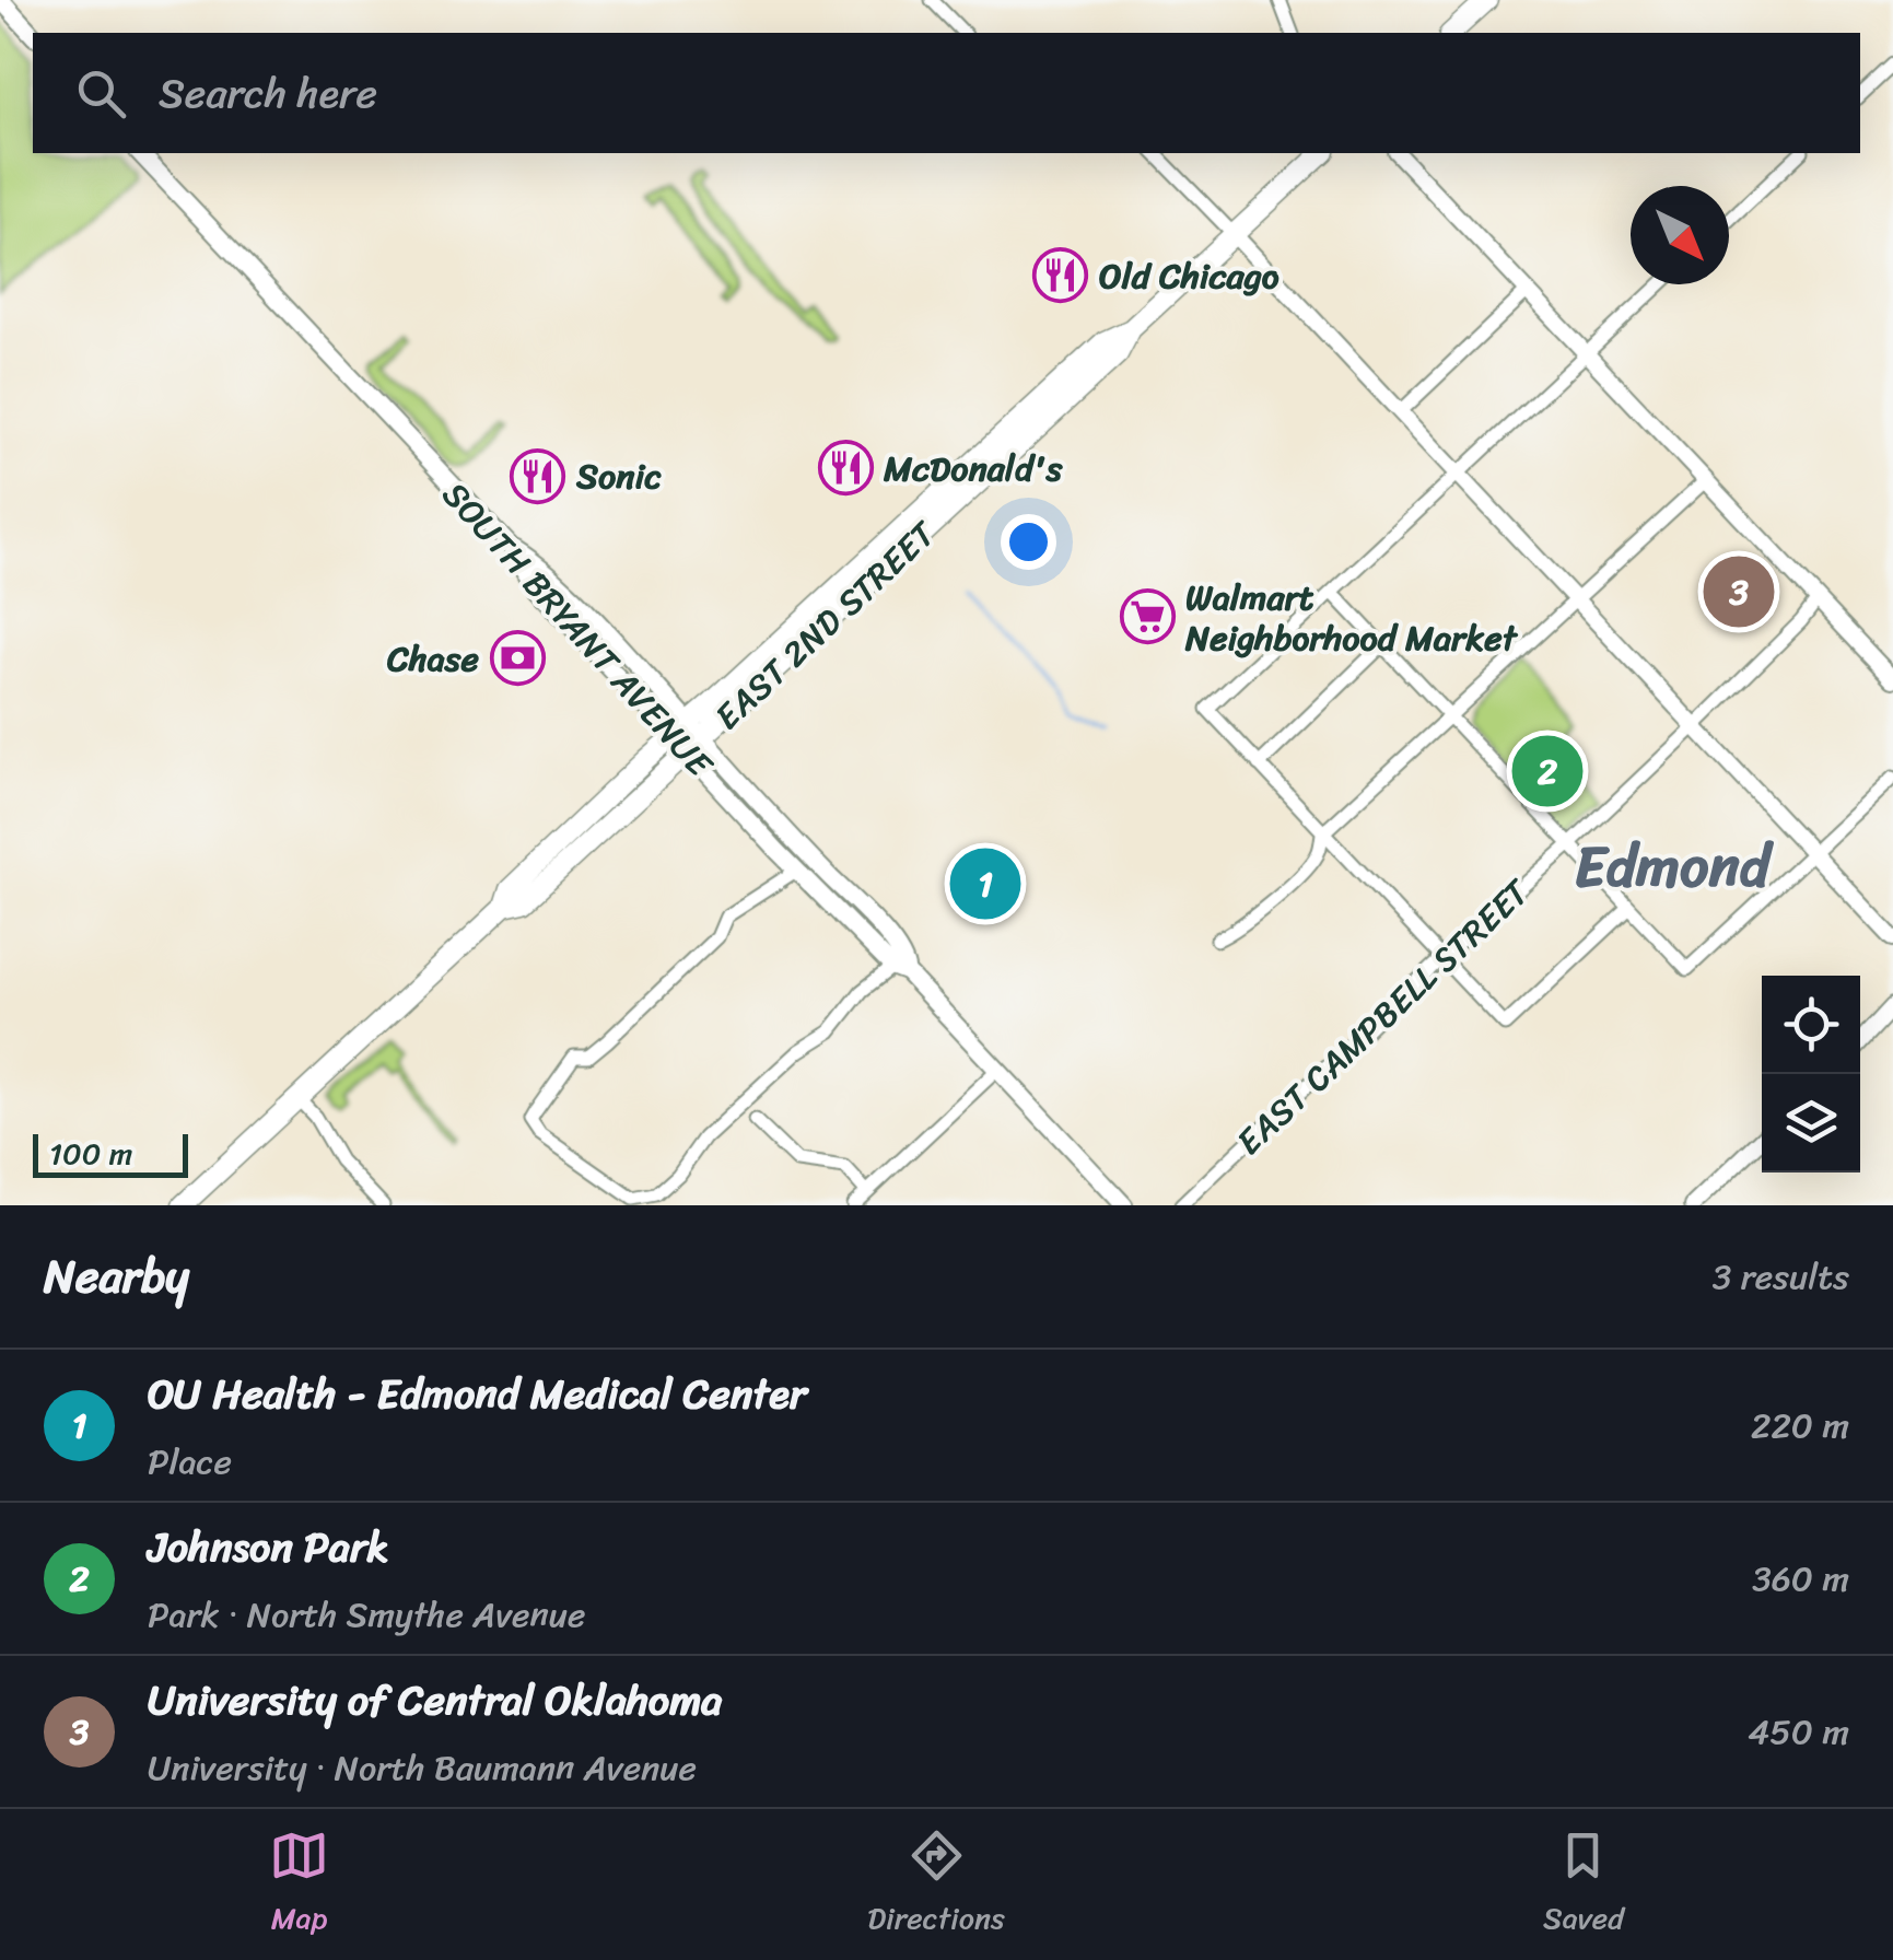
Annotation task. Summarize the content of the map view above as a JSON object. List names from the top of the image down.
{
  "streets": {
    "main road": ["EAST 2ND STREET", "SOUTH BRYANT AVENUE"],
    "street": ["EAST CAMPBELL STREET"]
  },
  "crossings": [
    ["EAST 2ND STREET", "SOUTH BRYANT AVENUE"]
  ],
  "districts": ["Edmond"],
  "places": {
    "restaurant": ["Old Chicago", "McDonald's", "Sonic"],
    "supermarket": ["Walmart Neighborhood Market"],
    "bank": ["Chase"]
  },
  "scale_bar": "100 m",
  "north": "bottom right",
  "page": {
    "search": "Search here",
    "pins": ["3", "2", "1"],
    "scale": "100 m",
    "heading": ["Nearby", "3 results"],
    "list": [
      {
        "mark": "1",
        "name": "OU Health - Edmond Medical Center",
        "note": "Place",
        "value": "220 m"
      },
      {
        "mark": "2",
        "name": "Johnson Park",
        "note": "Park · North Smythe Avenue",
        "value": "360 m"
      },
      {
        "mark": "3",
        "name": "University of Central Oklahoma",
        "note": "University · North Baumann Avenue",
        "value": "450 m"
      }
    ],
    "nav": ["Map", "Directions", "Saved"]
  }
}
